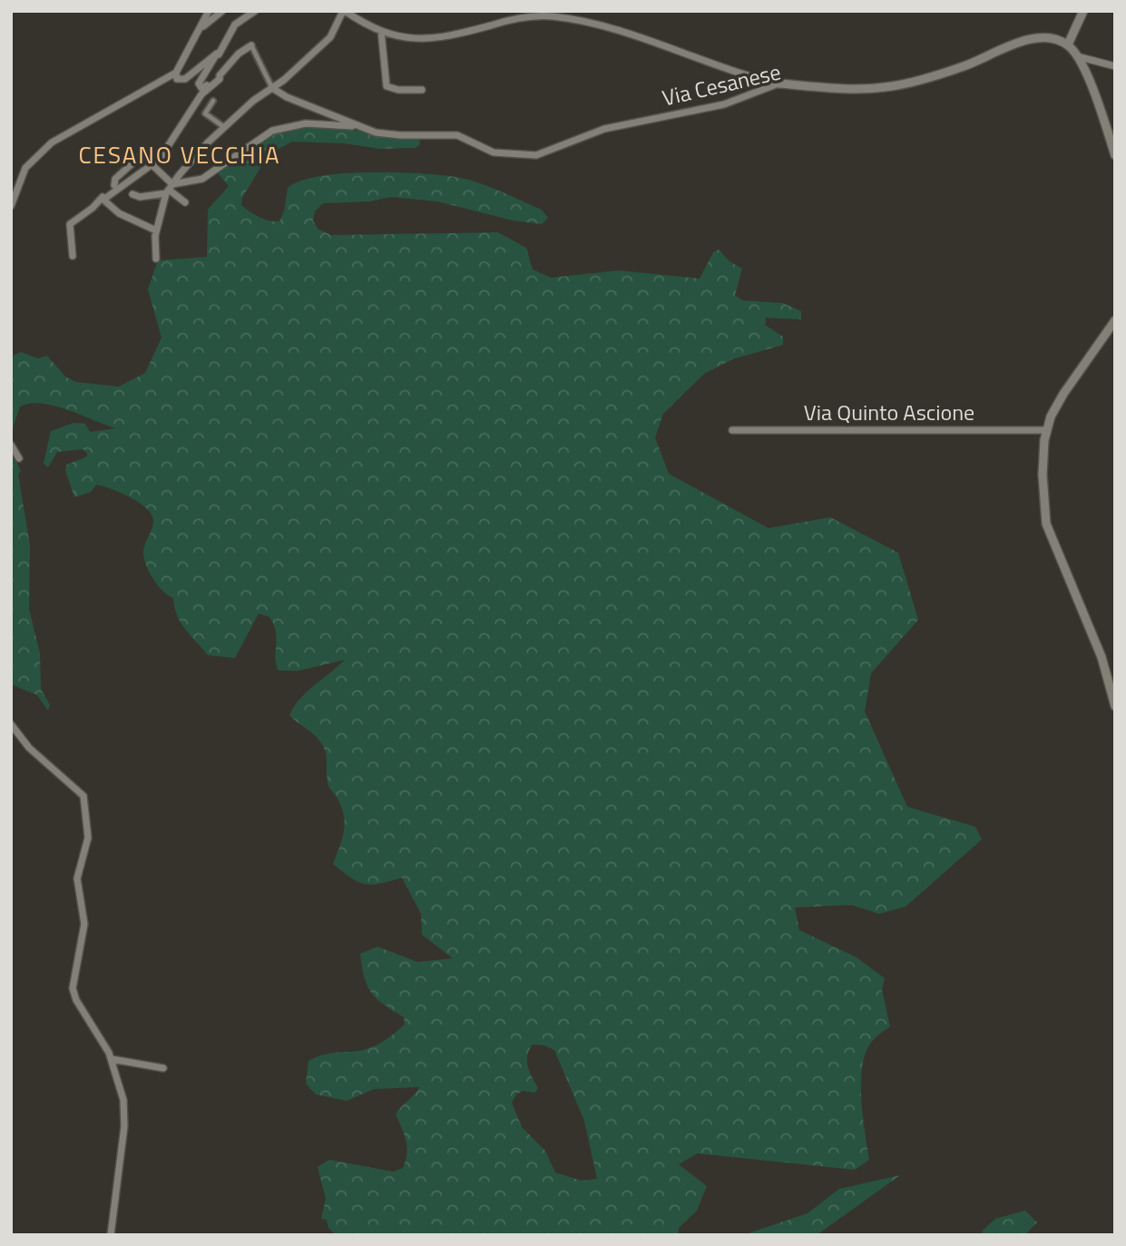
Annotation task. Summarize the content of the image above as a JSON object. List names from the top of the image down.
{
  "streets": {
    "street": ["Via Cesanese", "Via Quinto Ascione"]
  },
  "districts": ["CESANO VECCHIA"]
}
